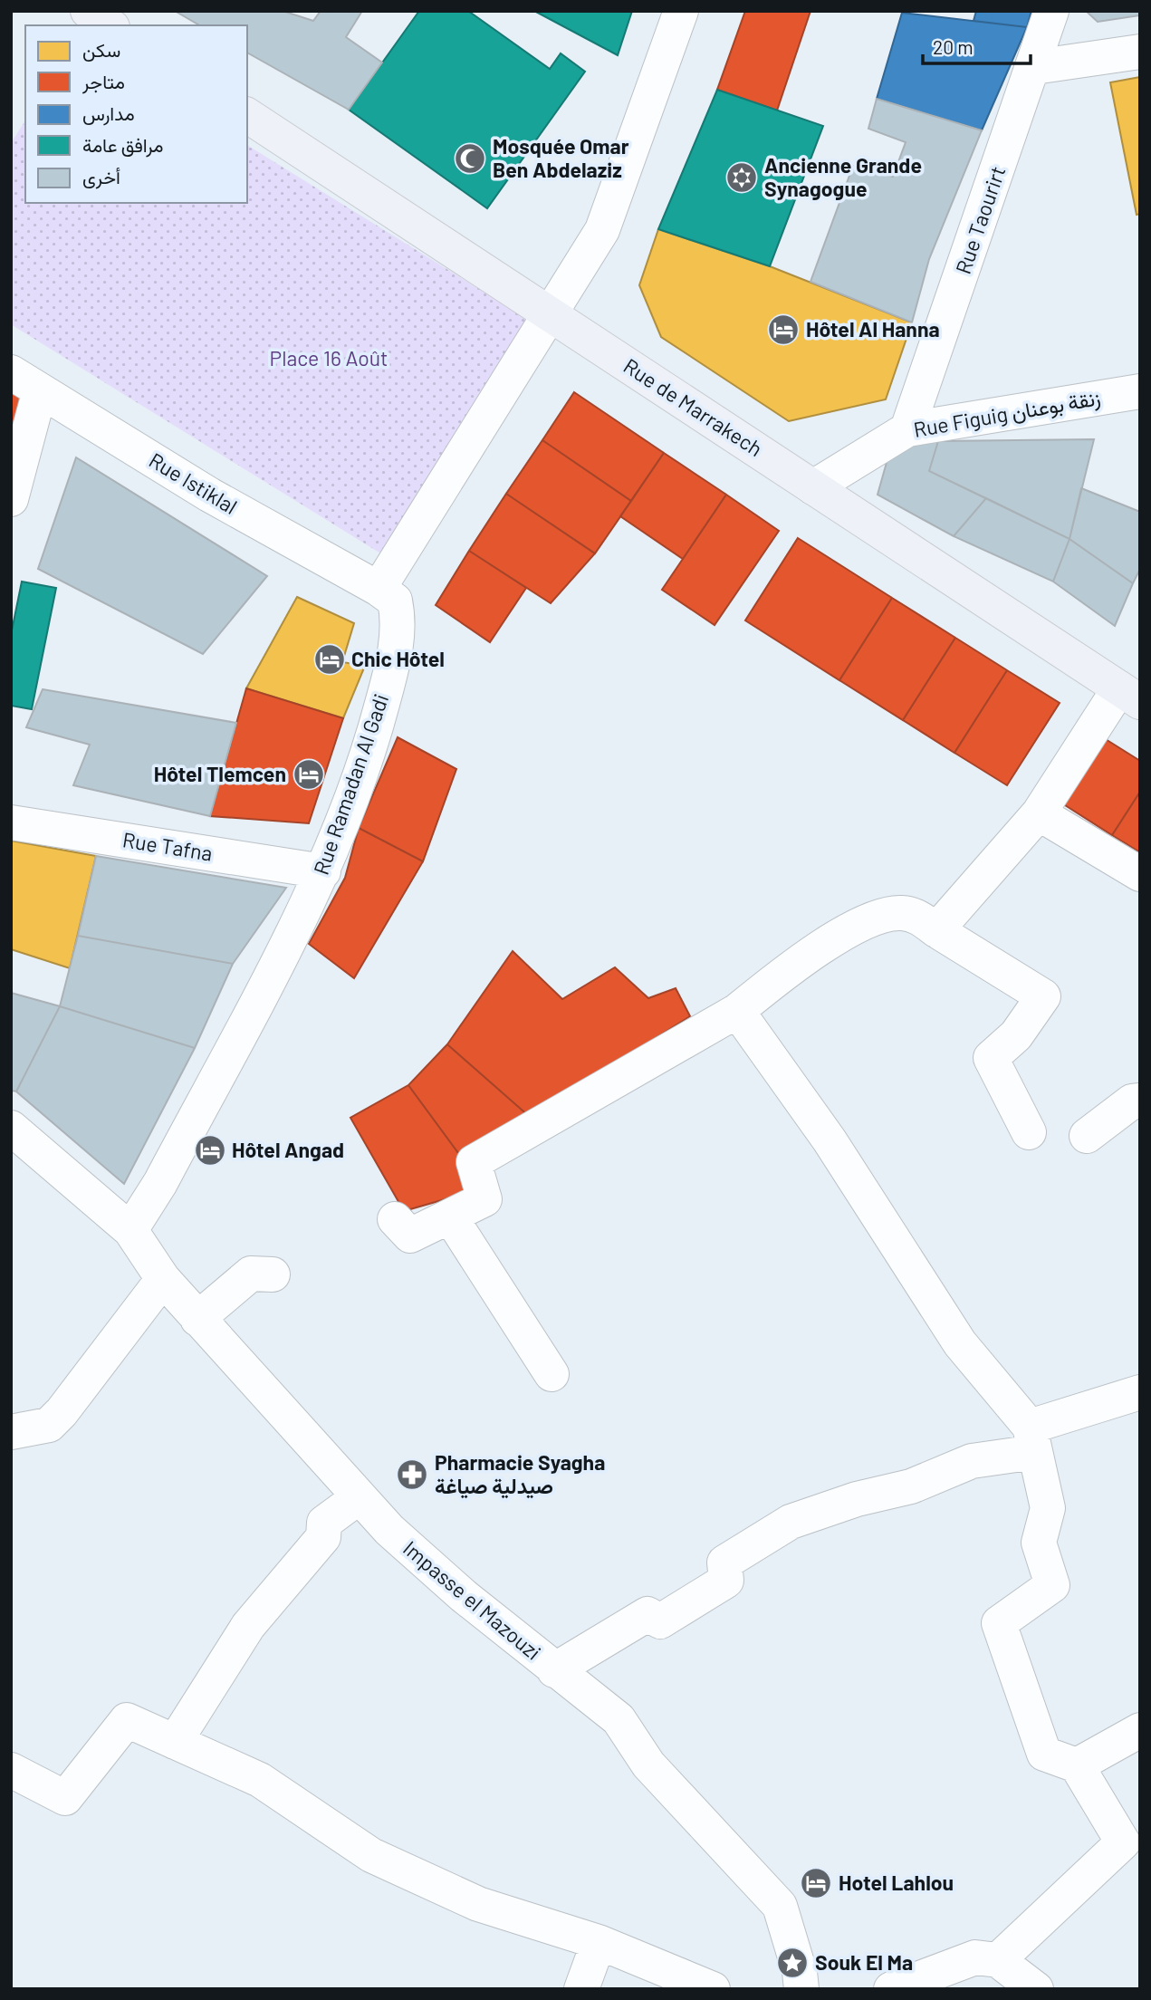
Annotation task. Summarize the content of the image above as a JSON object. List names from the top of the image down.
{
  "streets": {
    "main road": ["Rue de Marrakech"],
    "street": [
      "Rue Taourirt",
      "Rue Figuig زنقة بوعنان",
      "Rue Istiklal",
      "Rue Ramadan Al Gadi",
      "Rue Tafna",
      "Impasse el Mazouzi"
    ]
  },
  "crossings": [
    ["Rue Taourirt", "Rue Figuig زنقة بوعنان"],
    ["Rue de Marrakech", "Rue Figuig زنقة بوعنان"],
    ["Rue Istiklal", "Rue Ramadan Al Gadi"],
    ["Rue Ramadan Al Gadi", "Rue Tafna"],
    ["Rue Ramadan Al Gadi", "Impasse el Mazouzi"]
  ],
  "parks": ["Place 16 Août"],
  "places": {
    "mosque": ["Mosquée Omar Ben Abdelaziz"],
    "synagogue": ["Ancienne Grande Synagogue"],
    "hotel": [
      "Hôtel Al Hanna",
      "Chic Hôtel",
      "Hôtel Tlemcen",
      "Hôtel Angad",
      "Hotel Lahlou"
    ],
    "pharmacy": ["Pharmacie Syagha صيدلية صياغة"],
    "place": ["Souk El Ma"]
  },
  "legend": [
    "سكن",
    "متاجر",
    "مدارس",
    "مرافق عامة",
    "أخرى"
  ],
  "scale_bar": "20 m"
}
